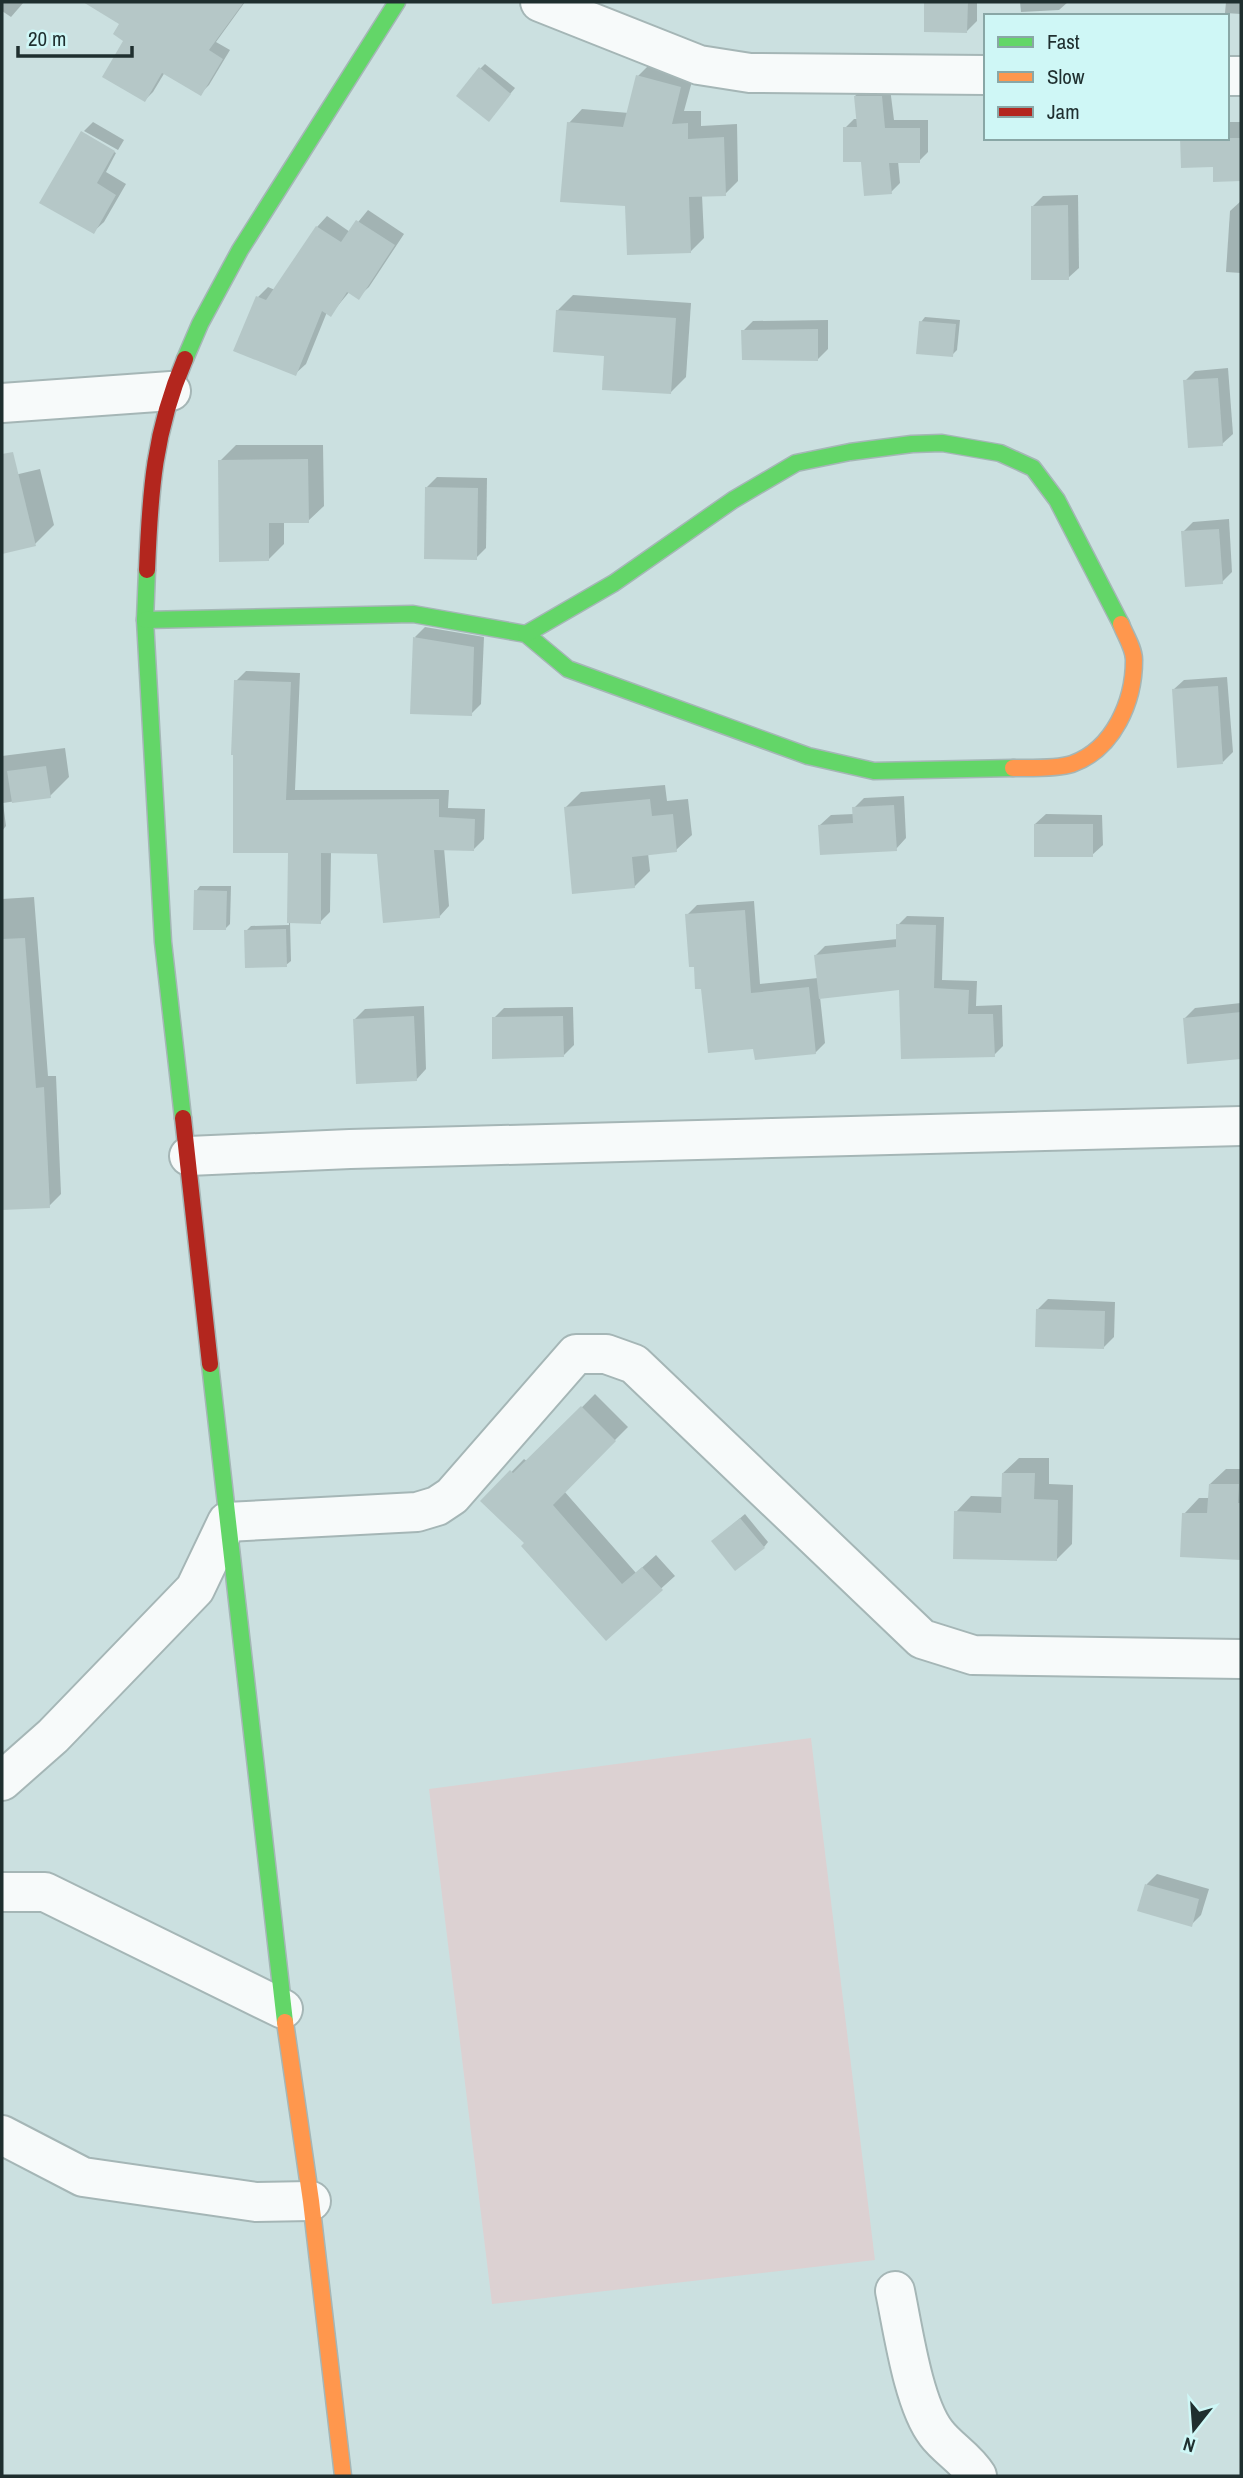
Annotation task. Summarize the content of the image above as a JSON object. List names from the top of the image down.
{
  "legend": ["Fast", "Slow", "Jam"],
  "scale_bar": "20 m",
  "north": "bottom"
}
